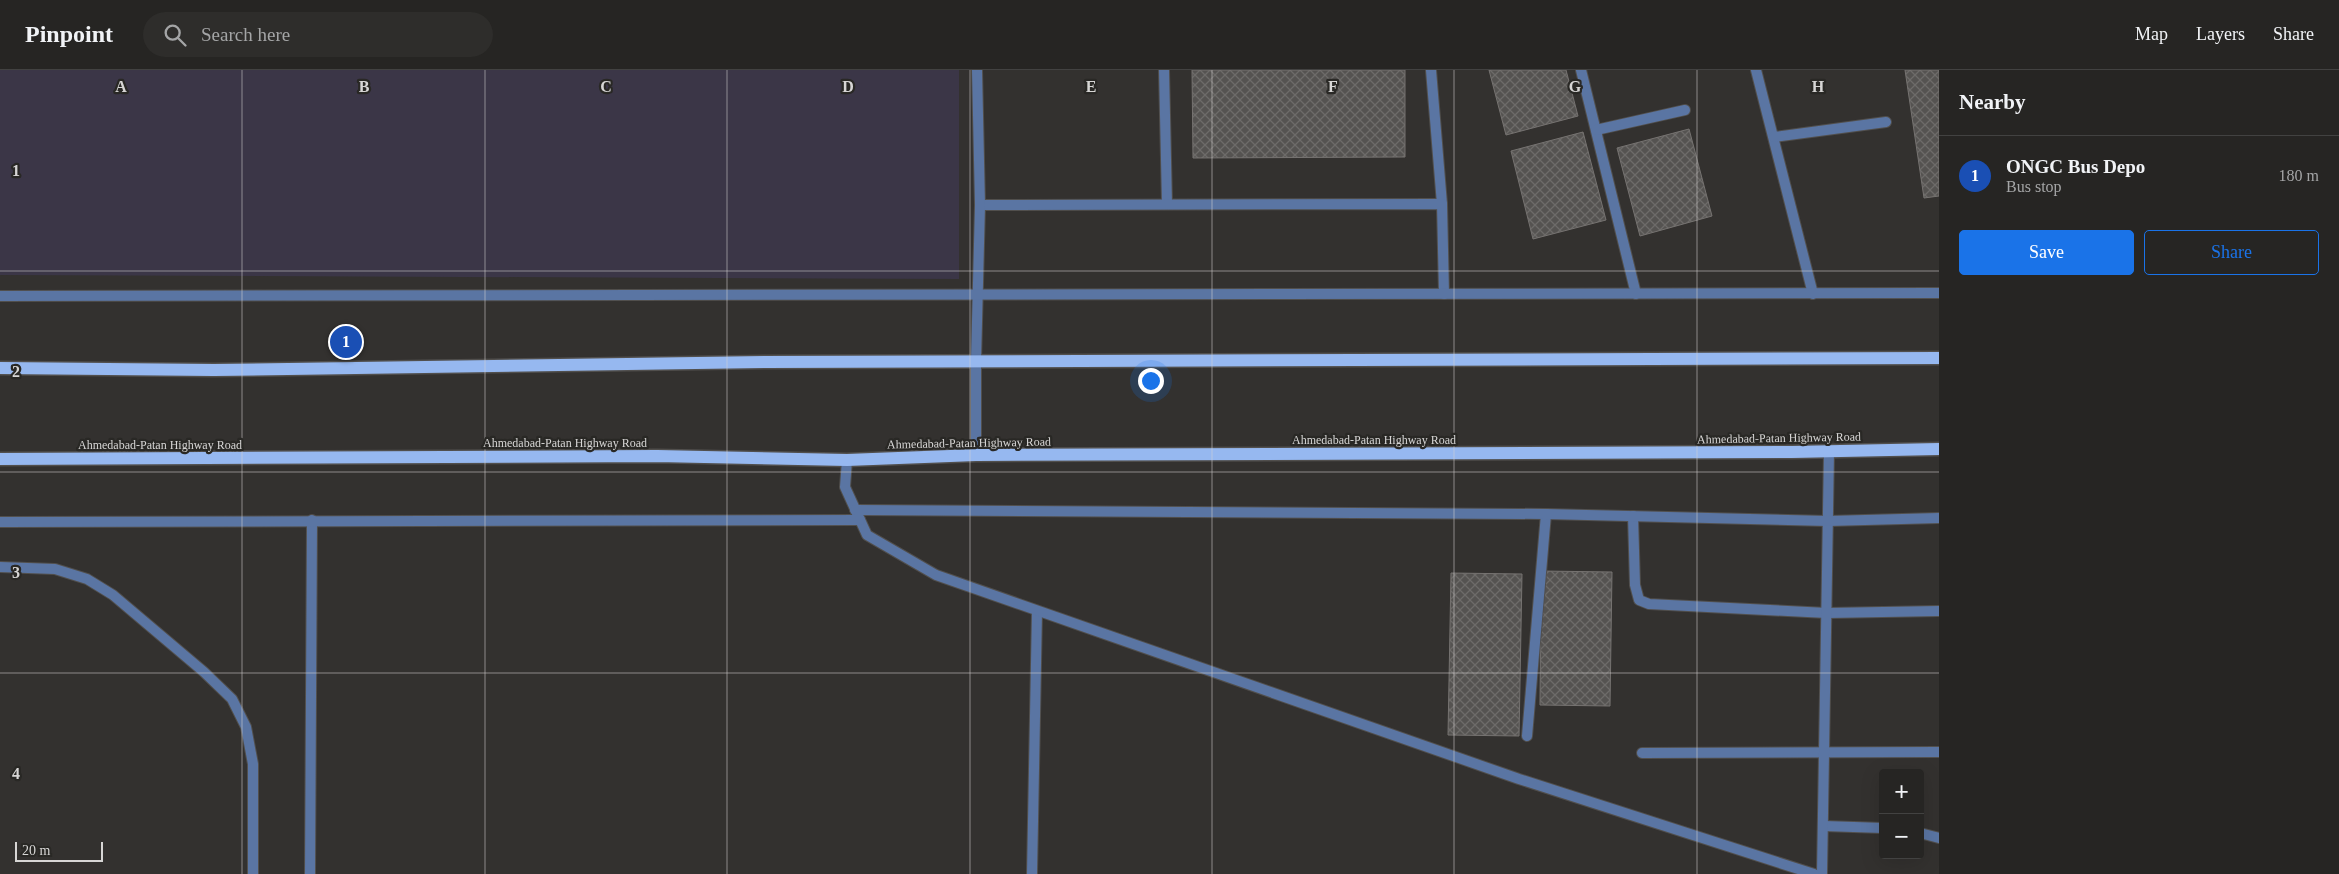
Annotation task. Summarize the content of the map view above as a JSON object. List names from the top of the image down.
{
  "streets": {
    "main road": ["Ahmedabad-Patan Highway Road"]
  },
  "scale_bar": "20 m",
  "page": {
    "header": "Pinpoint",
    "search": "Search here",
    "nav": ["Map", "Layers", "Share"],
    "heading": "Nearby",
    "list": [
      {
        "mark": "1",
        "name": "ONGC Bus Depo",
        "note": "Bus stop",
        "value": "180 m"
      }
    ],
    "buttons": ["Save", "Share"],
    "pins": "1",
    "map_buttons": ["+", "−"],
    "scale": "20 m"
  },
  "grid": {
    "columns": [
      "A",
      "B",
      "C",
      "D",
      "E",
      "F",
      "G",
      "H"
    ],
    "rows": [
      "1",
      "2",
      "3",
      "4"
    ]
  }
}
